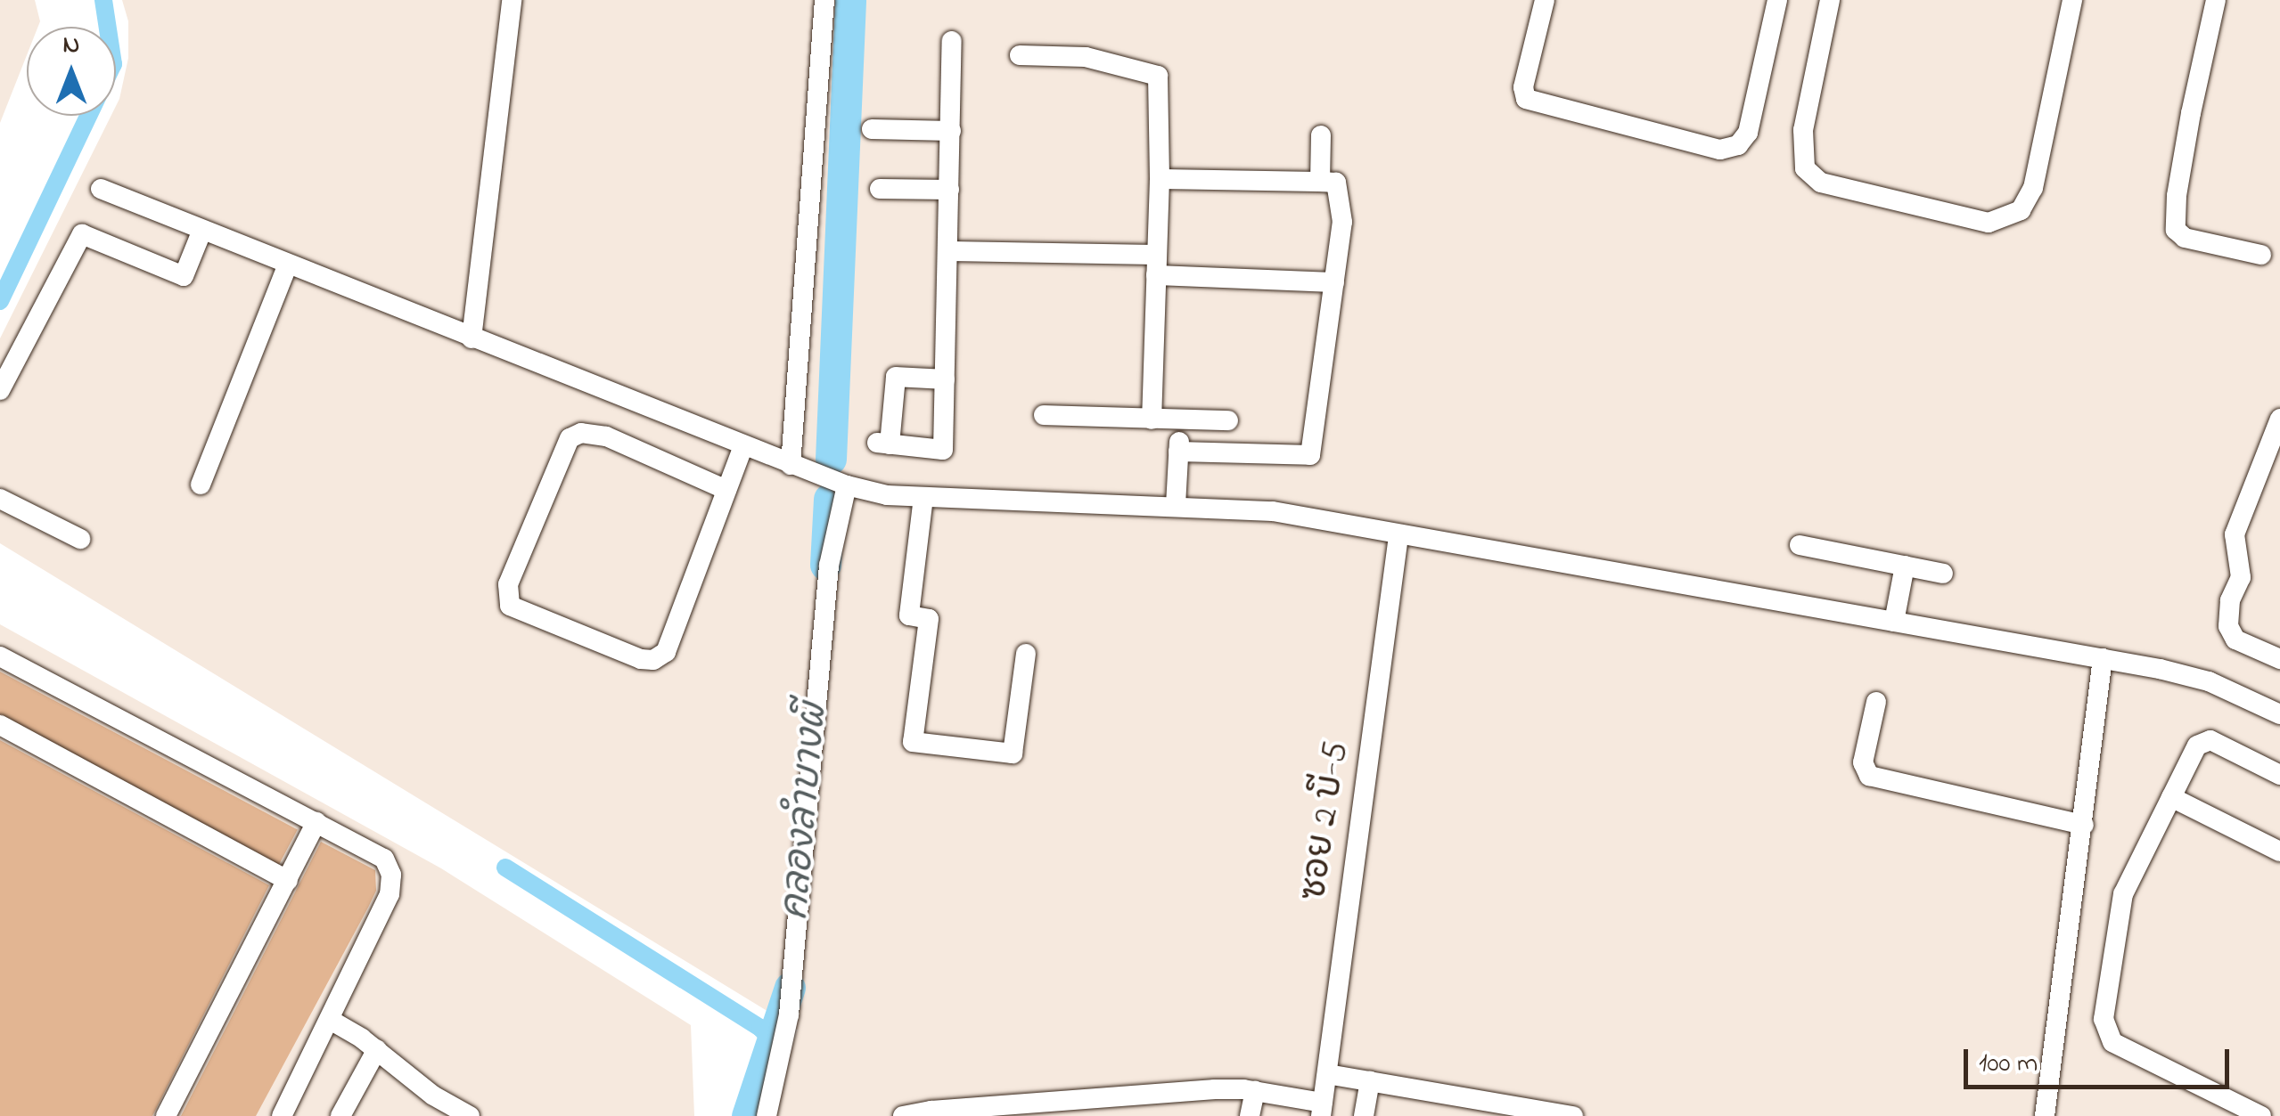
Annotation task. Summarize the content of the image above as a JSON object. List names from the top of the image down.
{
  "streets": {
    "street": ["ซอย 2 บี-5"]
  },
  "water": ["คลองลำบางผี"],
  "scale_bar": "100 m",
  "north": "top"
}
